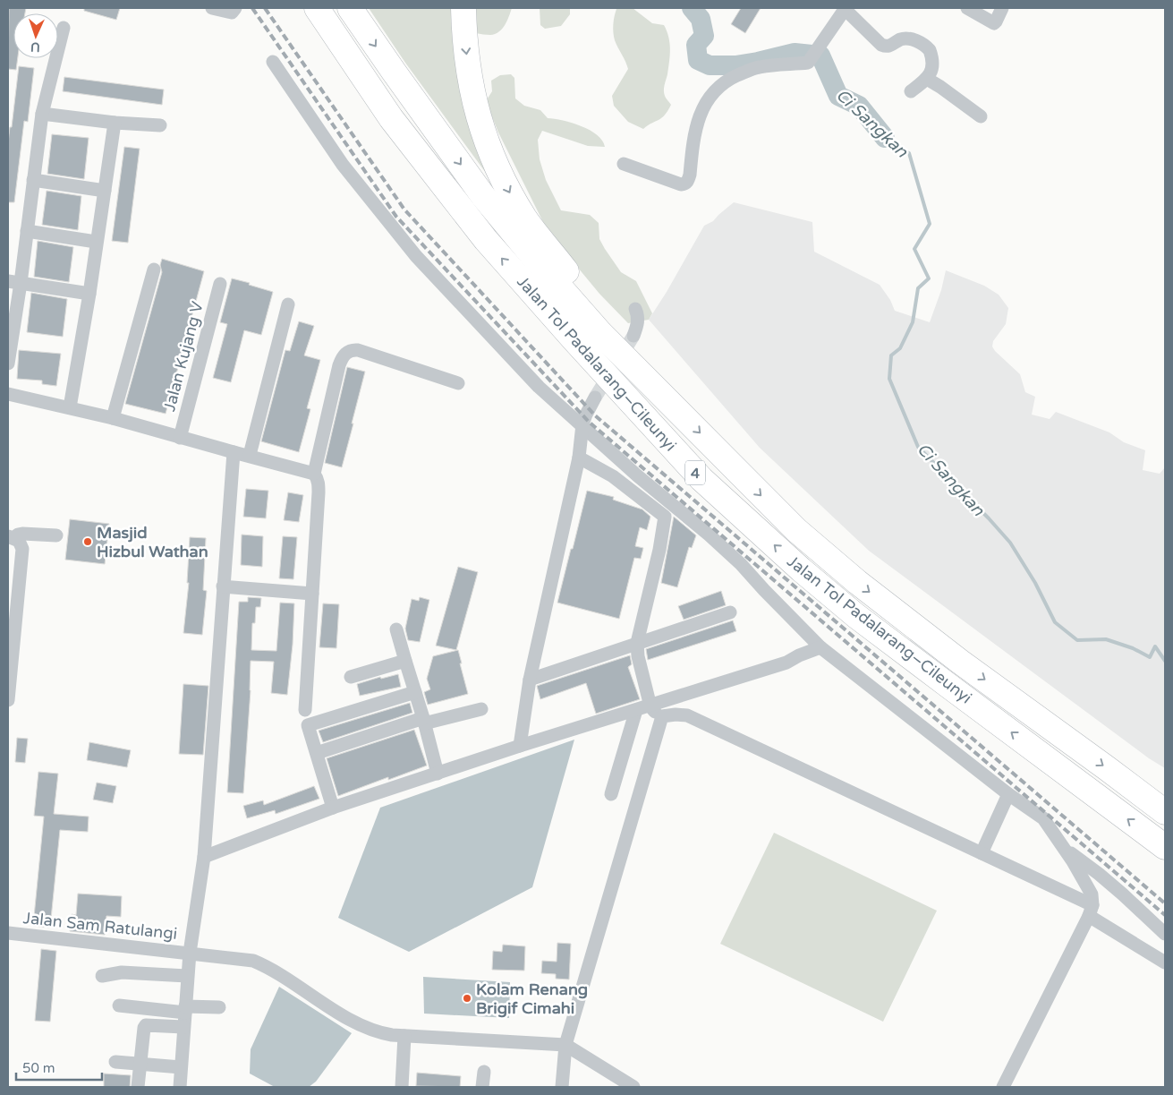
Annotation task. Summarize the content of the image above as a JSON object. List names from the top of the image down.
{
  "streets": {
    "highway": ["Jalan Tol Padalarang–Cileunyi", "4"],
    "street": ["Jalan Kujang V", "Jalan Sam Ratulangi"]
  },
  "water": ["Ci Sangkan"],
  "places": ["Masjid Hizbul Wathan", "Kolam Renang Brigif Cimahi"],
  "scale_bar": "50 m",
  "north": "bottom"
}
